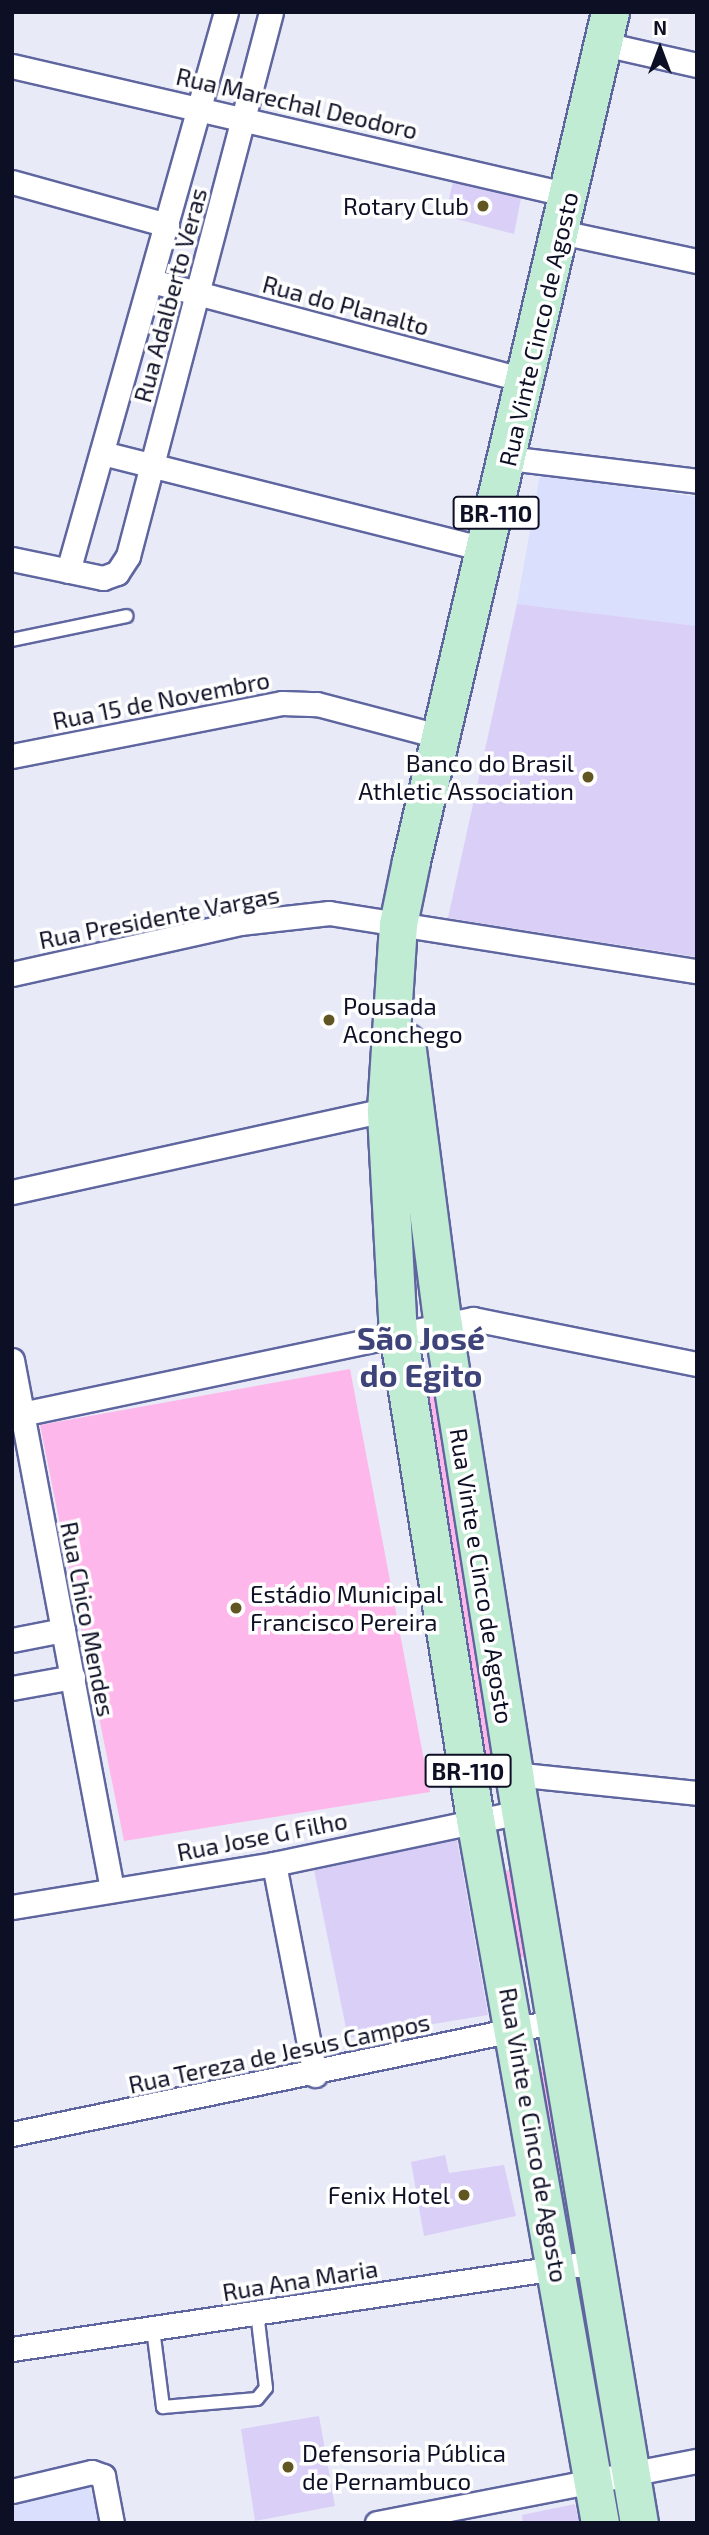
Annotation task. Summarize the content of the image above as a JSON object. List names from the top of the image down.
{
  "streets": {
    "main road": ["Rua Vinte Cinco de Agosto", "BR-110", "Rua Vinte e Cinco de Agosto"],
    "street": [
      "Rua Marechal Deodoro",
      "Rua Adalberto Veras",
      "Rua do Planalto",
      "Rua 15 de Novembro",
      "Rua Presidente Vargas",
      "Rua Chico Mendes",
      "Rua Jose G Filho",
      "Rua Tereza de Jesus Campos",
      "Rua Ana Maria"
    ]
  },
  "crossings": [
    ["Rua Marechal Deodoro", "Rua Adalberto Veras"],
    ["Rua Marechal Deodoro", "Rua Vinte Cinco de Agosto"],
    ["Rua Adalberto Veras", "Rua do Planalto"],
    ["Rua do Planalto", "Rua Vinte Cinco de Agosto"],
    ["Rua Vinte Cinco de Agosto", "Rua 15 de Novembro"],
    ["Rua Vinte Cinco de Agosto", "Rua Presidente Vargas"],
    ["Rua Vinte Cinco de Agosto", "Rua Vinte e Cinco de Agosto"],
    ["Rua Vinte e Cinco de Agosto", "Rua Jose G Filho"],
    ["Rua Vinte e Cinco de Agosto", "Rua Tereza de Jesus Campos"],
    ["Rua Vinte e Cinco de Agosto", "Rua Ana Maria"],
    ["Rua Chico Mendes", "Rua Jose G Filho"]
  ],
  "districts": ["São José do Egito"],
  "places": [
    "Rotary Club",
    "Banco do Brasil Athletic Association",
    "Pousada Aconchego",
    "Estádio Municipal Francisco Pereira",
    "Fenix Hotel",
    "Defensoria Pública de Pernambuco"
  ],
  "north": "top"
}
